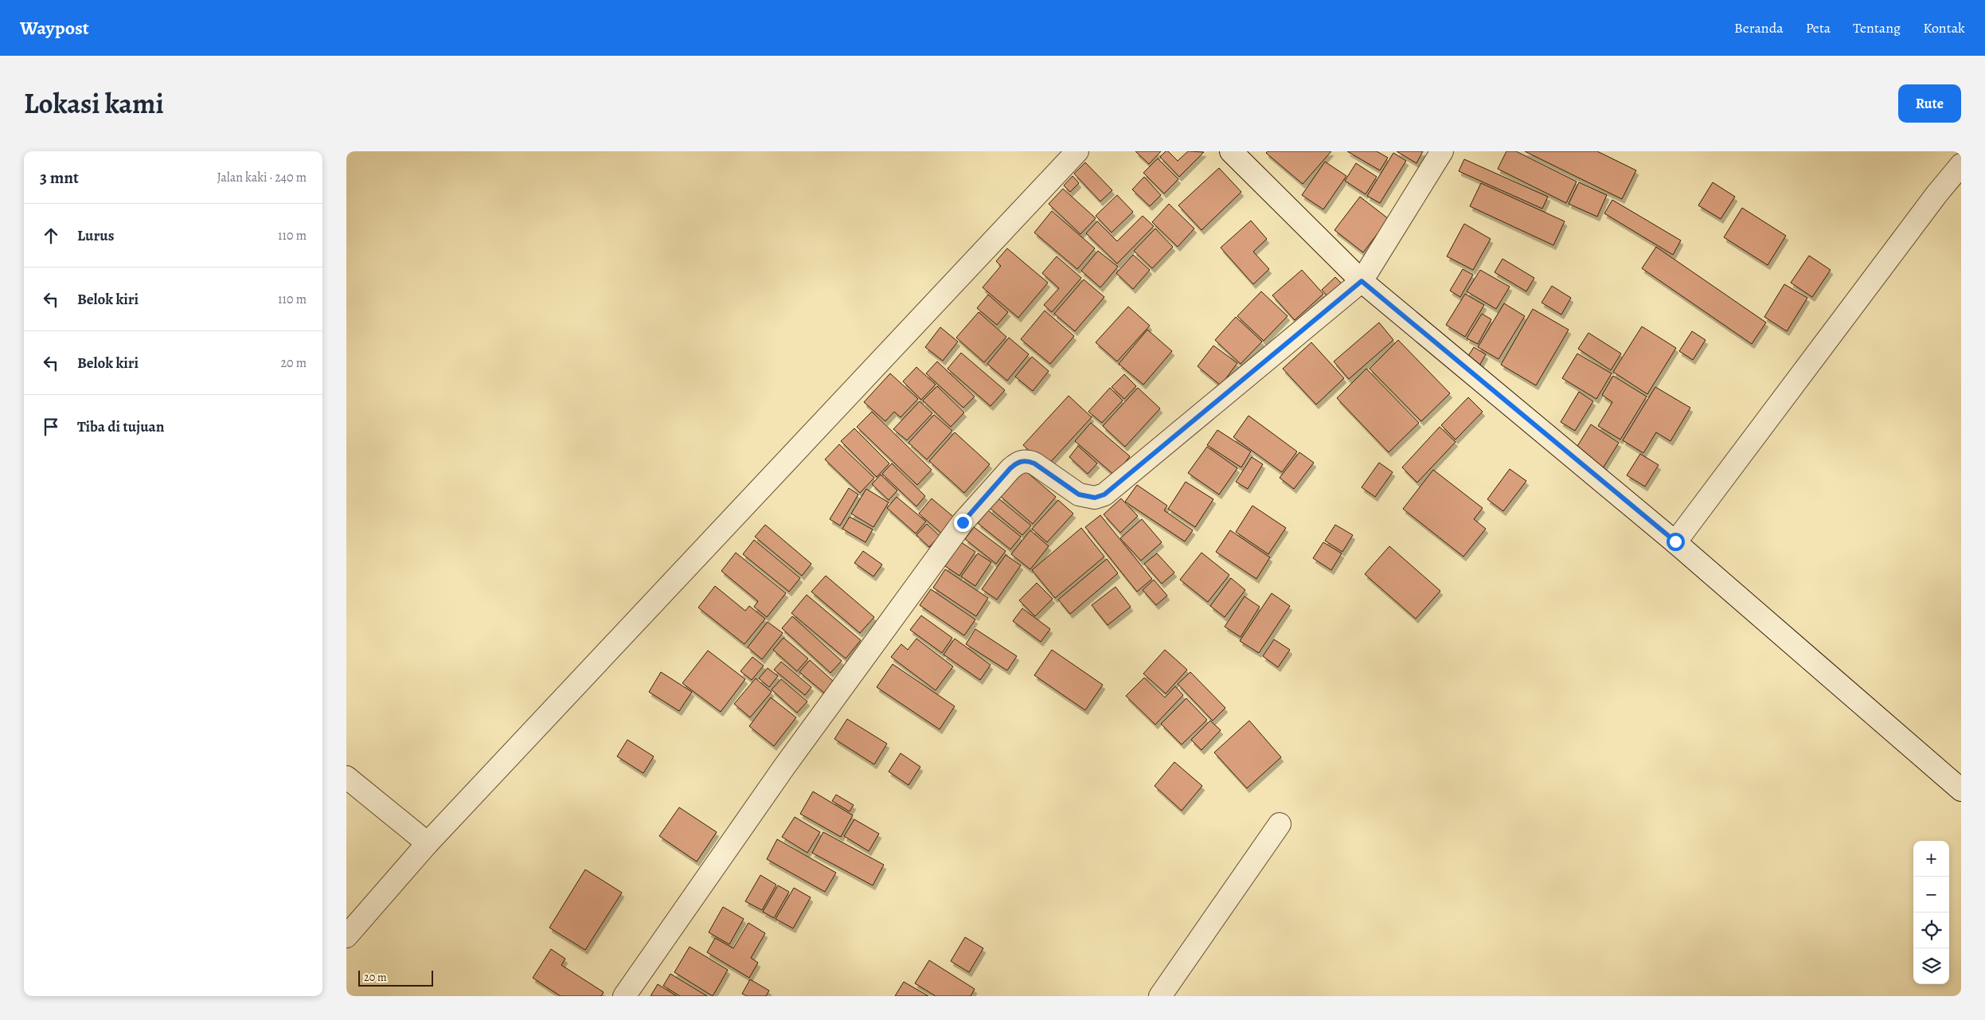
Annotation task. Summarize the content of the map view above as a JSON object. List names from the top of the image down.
{
  "scale_bar": "20 m",
  "page": {
    "header": "Waypost",
    "nav": [
      "Beranda",
      "Peta",
      "Tentang",
      "Kontak"
    ],
    "title": "Lokasi kami",
    "buttons": "Rute",
    "heading": ["3 mnt", "Jalan kaki · 240 m"],
    "list": [
      ["Lurus", "110 m"],
      ["Belok kiri", "110 m"],
      ["Belok kiri", "20 m"],
      "Tiba di tujuan"
    ],
    "map_buttons": ["+", "−"],
    "scale": "20 m"
  }
}
